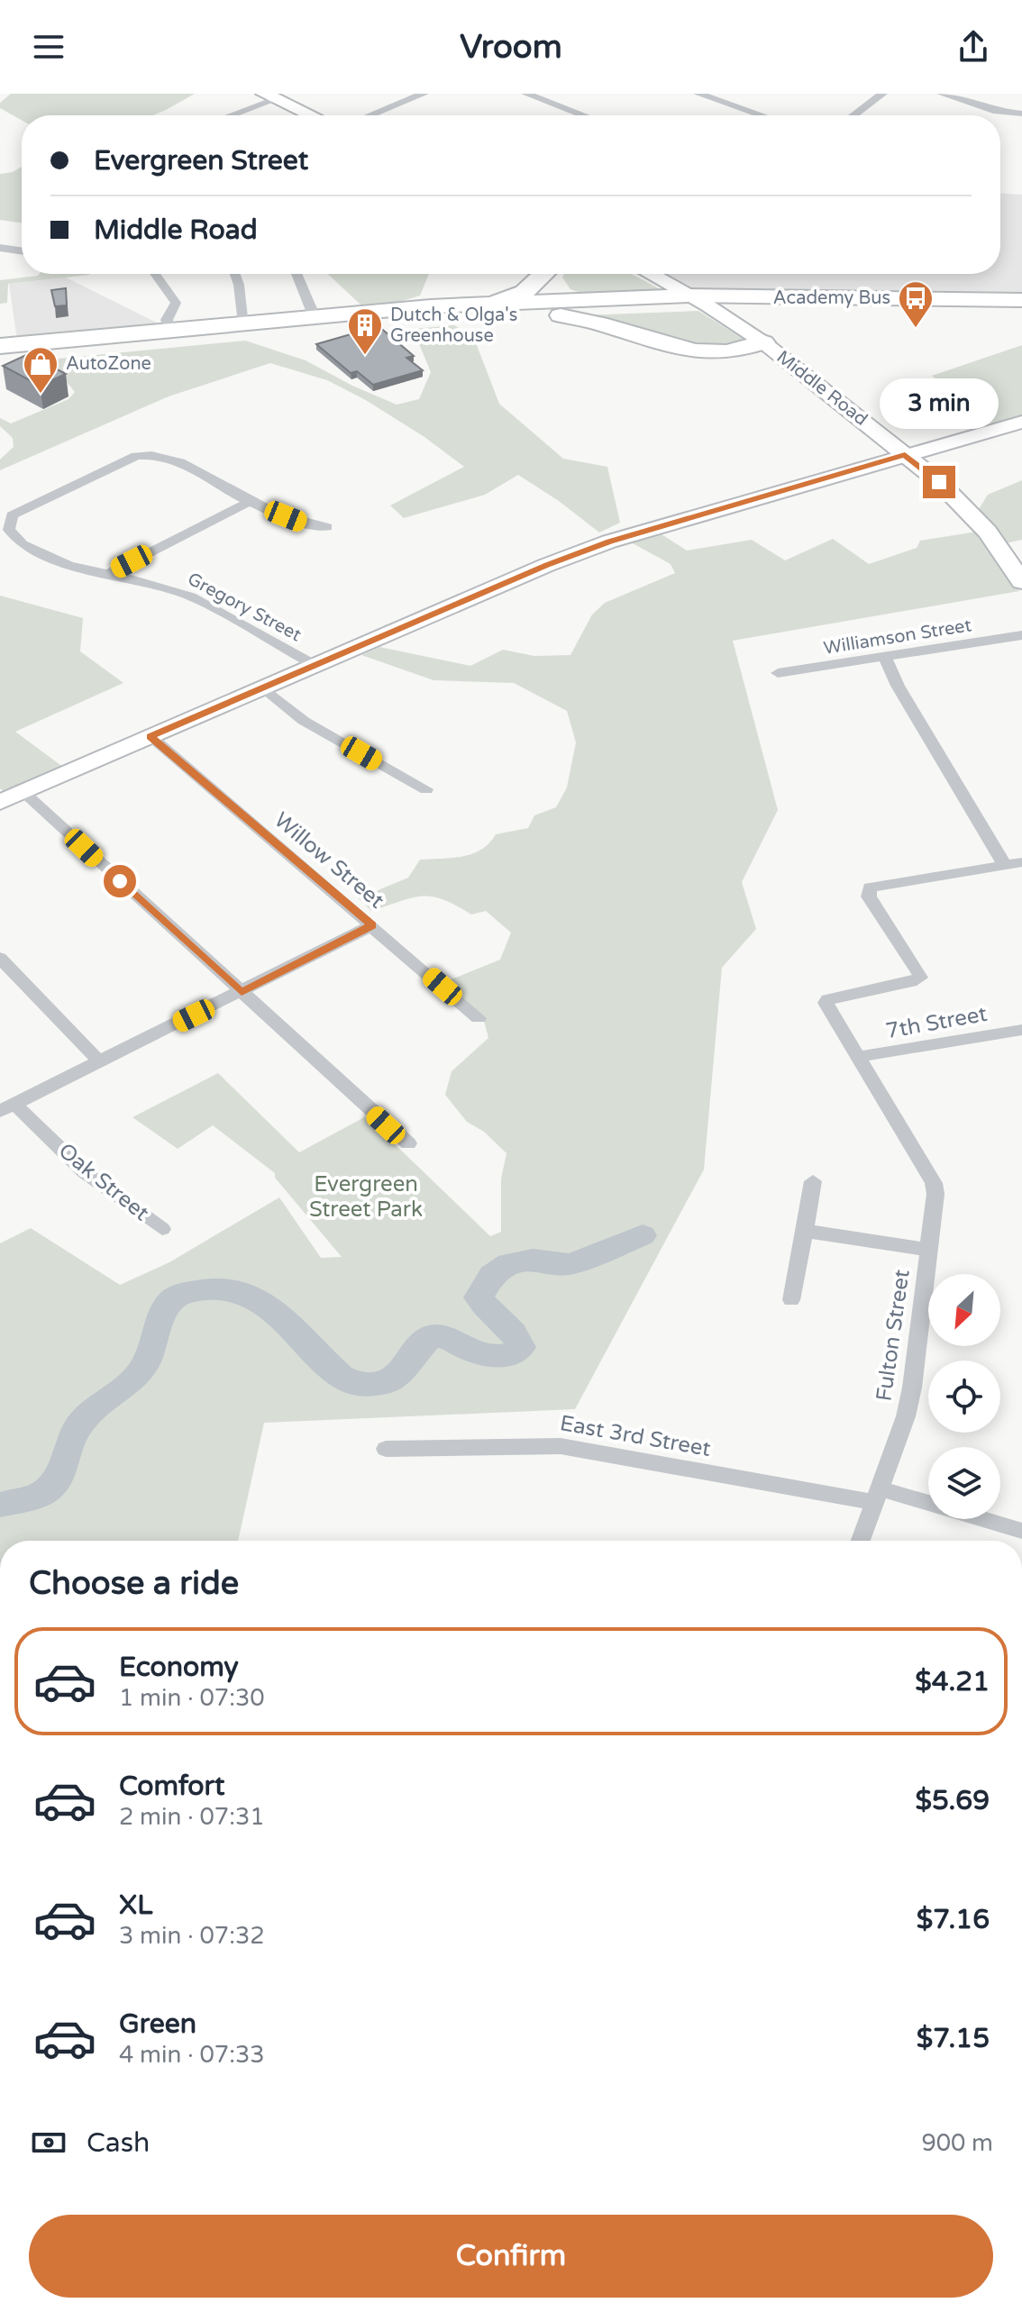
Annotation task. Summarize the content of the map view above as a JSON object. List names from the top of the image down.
{
  "streets": {
    "main road": ["Middle Road"],
    "street": [
      "Gregory Street",
      "Williamson Street",
      "Willow Street",
      "7th Street",
      "Oak Street",
      "Fulton Street",
      "East 3rd Street"
    ]
  },
  "crossings": [
    ["7th Street", "Fulton Street"],
    ["Fulton Street", "East 3rd Street"]
  ],
  "parks": ["Evergreen Street Park"],
  "places": {
    "bus stop": ["Academy Bus"],
    "building": ["Dutch & Olga's Greenhouse"],
    "shop": ["AutoZone"]
  },
  "north": "bottom left",
  "page": {
    "header": "Vroom",
    "banner": ["Evergreen Street", "Middle Road"],
    "bubble": "3 min",
    "heading": "Choose a ride",
    "list": [
      {
        "name": "Economy",
        "note": "1 min · 07:30",
        "value": "$4.21"
      },
      {
        "name": "Comfort",
        "note": "2 min · 07:31",
        "value": "$5.69"
      },
      {
        "name": "XL",
        "note": "3 min · 07:32",
        "value": "$7.16"
      },
      {
        "name": "Green",
        "note": "4 min · 07:33",
        "value": "$7.15"
      }
    ],
    "pay": ["Cash", "900 m"],
    "buttons": "Confirm"
  }
}
